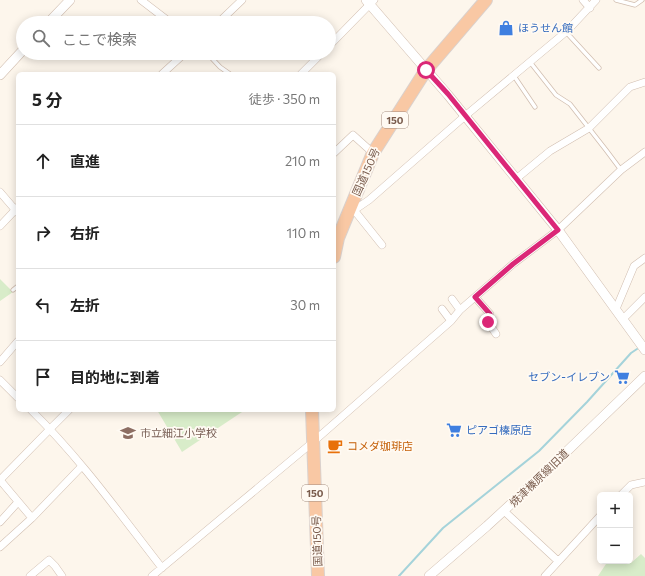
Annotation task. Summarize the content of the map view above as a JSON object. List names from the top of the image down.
{
  "streets": {
    "highway": ["150", "国道150号"],
    "street": ["焼津榛原線旧道"]
  },
  "places": {
    "shop": ["ほうせん館"],
    "supermarket": ["セブン-イレブン", "ピアゴ榛原店"],
    "school or university": ["市立細江小学校"],
    "cafe": ["コメダ珈琲店"]
  },
  "page": {
    "search": "ここで検索",
    "heading": ["5 分", "徒歩 · 350 m"],
    "list": [
      ["直進", "210 m"],
      ["右折", "110 m"],
      ["左折", "30 m"],
      "目的地に到着"
    ],
    "map_buttons": ["+", "−"]
  }
}
